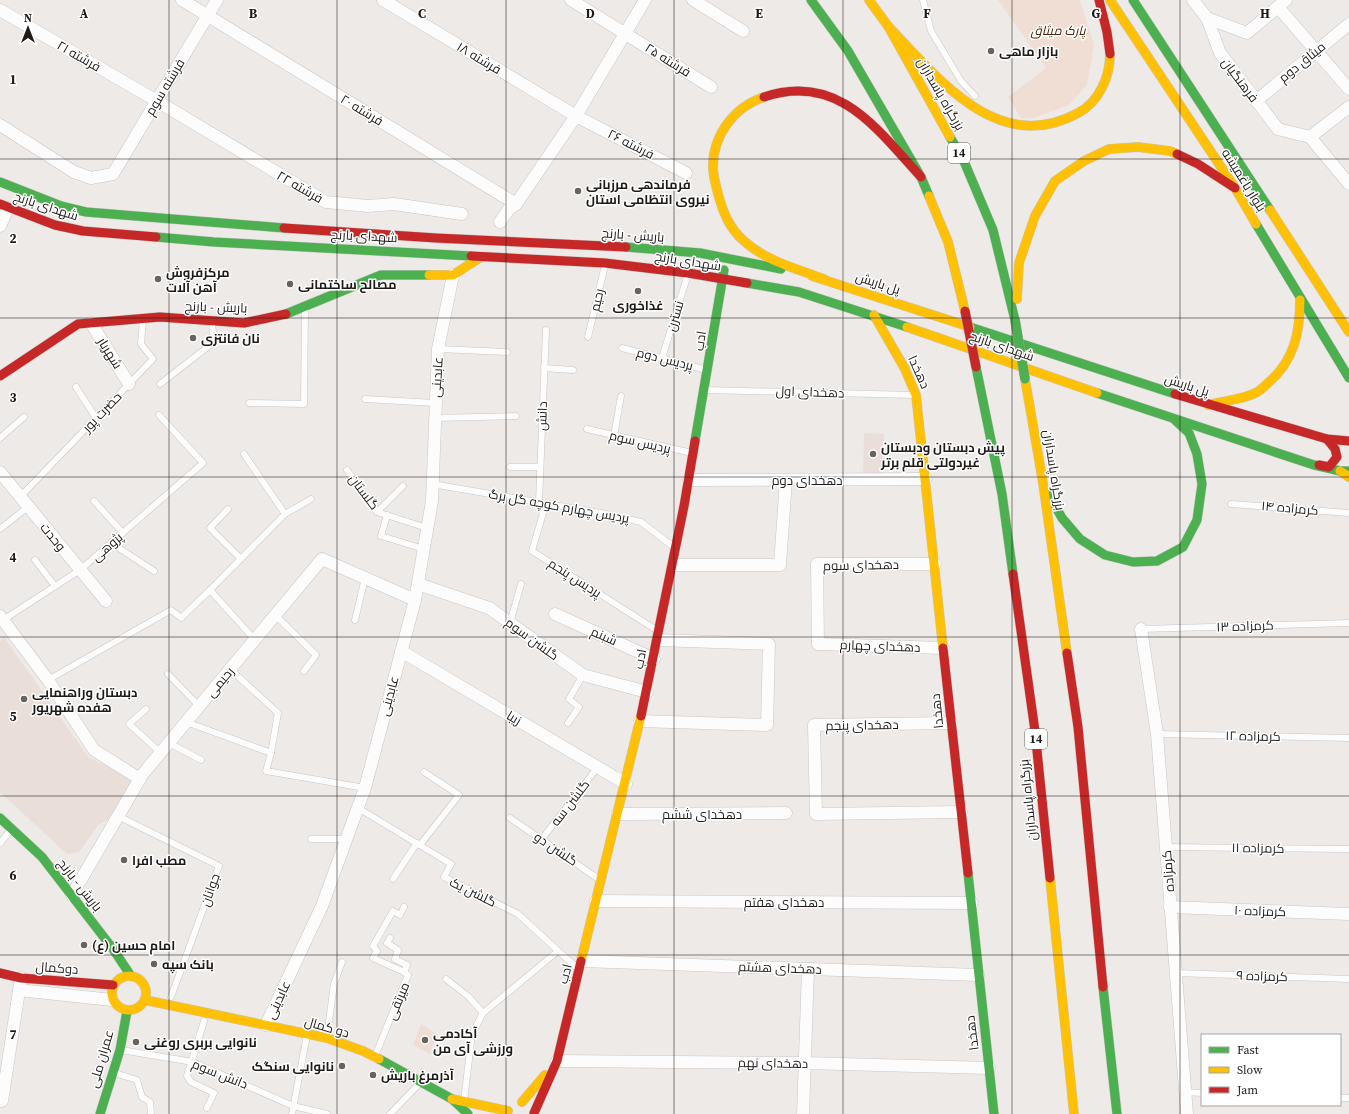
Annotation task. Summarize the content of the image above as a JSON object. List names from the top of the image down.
{
  "streets": {
    "main road": [
      "بزرگراه پاسداران",
      "14",
      "بلوار باغمیشه",
      "شهدای بارنج",
      "باریش - بارنج",
      "پل باریش",
      "ادب",
      "دهخدا",
      "دوکمال",
      "دو کمال",
      "عمران ملی"
    ],
    "street": [
      "۲۱ فرشته",
      "۱۸ فرشته",
      "۲۵ فرشته",
      "میثاق دوم",
      "فرهنگیان",
      "فرشته سوم",
      "۲۰ فرشته",
      "۲۶ فرشته",
      "۲۲ فرشته",
      "شهریار",
      "عابدینی",
      "دهخدای دوم",
      "وحدت",
      "دهخدای سوم",
      "شبنم",
      "گلشن سوم",
      "دهخدای چهارم",
      "رحیمی",
      "زیبا",
      "دهخدای پنجم",
      "دهخدای ششم",
      "کرمزاده",
      "دهخدای هفتم",
      "کرمزاده ١٠",
      "دهخدای هشتم",
      "دهخدای نهم"
    ],
    "lane": [
      "رحیم",
      "نسترن",
      "پردیس دوم",
      "دهخدای اول",
      "حضرت پور",
      "دانش",
      "پردیس سوم",
      "گلستان",
      "پردیس چهارم کوچه گل برگ",
      "کرمزاده ۱۴",
      "پژوهی",
      "پردیس پنجم",
      "کرمزاده ۱۳",
      "کرمزاده ١٢",
      "گلشن سه",
      "کرمزاده ١١",
      "گلشن دو",
      "جوانان",
      "گلشن یک",
      "کرمزاده ٩",
      "میرتقی",
      "دانش سوم"
    ]
  },
  "crossings": [
    ["۲۱ فرشته", "فرشته سوم"],
    ["۲۱ فرشته", "۲۲ فرشته"],
    ["۱۸ فرشته", "۲۶ فرشته"],
    ["میثاق دوم", "فرهنگیان"],
    ["فرشته سوم", "۲۰ فرشته"],
    ["فرشته سوم", "۲۲ فرشته"],
    ["بزرگراه پاسداران", "14"],
    ["شهدای بارنج", "باریش - بارنج"],
    ["شهدای بارنج", "رحیم"],
    ["شهدای بارنج", "نسترن"],
    ["شهدای بارنج", "ادب"],
    ["شهدای بارنج", "دهخدا"],
    ["باریش - بارنج", "پل باریش"],
    ["باریش - بارنج", "ادب"],
    ["باریش - بارنج", "شهریار"],
    ["باریش - بارنج", "عابدینی"],
    ["باریش - بارنج", "حضرت پور"],
    ["باریش - بارنج", "رحیمی"],
    ["باریش - بارنج", "دوکمال"],
    ["باریش - بارنج", "دو کمال"],
    ["باریش - بارنج", "عمران ملی"],
    ["پل باریش", "ادب"],
    ["نسترن", "پردیس دوم"],
    ["ادب", "پردیس دوم"],
    ["ادب", "دهخدای اول"],
    ["ادب", "پردیس سوم"],
    ["ادب", "دهخدای دوم"],
    ["ادب", "پردیس چهارم کوچه گل برگ"],
    ["ادب", "پردیس پنجم"],
    ["ادب", "شبنم"],
    ["ادب", "گلشن سوم"],
    ["ادب", "زیبا"],
    ["ادب", "دهخدای ششم"],
    ["ادب", "گلشن دو"],
    ["ادب", "گلشن یک"],
    ["ادب", "دهخدای هفتم"],
    ["ادب", "دهخدای هشتم"],
    ["ادب", "دهخدای نهم"],
    ["شهریار", "حضرت پور"],
    ["دهخدا", "دهخدای اول"],
    ["دهخدا", "دهخدای دوم"],
    ["دهخدا", "دهخدای سوم"],
    ["دهخدا", "دهخدای چهارم"],
    ["دهخدا", "دهخدای پنجم"],
    ["دهخدا", "دهخدای هفتم"],
    ["دهخدا", "دهخدای هشتم"],
    ["دهخدا", "دهخدای نهم"],
    ["عابدینی", "گلستان"],
    ["عابدینی", "پردیس چهارم کوچه گل برگ"],
    ["عابدینی", "گلشن سوم"],
    ["عابدینی", "رحیمی"],
    ["عابدینی", "زیبا"],
    ["عابدینی", "گلشن یک"],
    ["عابدینی", "دو کمال"],
    ["حضرت پور", "وحدت"],
    ["دانش", "پردیس چهارم کوچه گل برگ"],
    ["پردیس چهارم کوچه گل برگ", "پردیس پنجم"],
    ["وحدت", "پژوهی"],
    ["دهخدای سوم", "دهخدای چهارم"],
    ["کرمزاده ۱۳", "کرمزاده"],
    ["رحیمی", "جوانان"],
    ["زیبا", "گلشن سه"],
    ["کرمزاده ١٢", "کرمزاده"],
    ["گلشن سه", "گلشن دو"],
    ["کرمزاده ١١", "کرمزاده"],
    ["کرمزاده", "کرمزاده ١٠"],
    ["کرمزاده", "کرمزاده ٩"],
    ["جوانان", "دو کمال"],
    ["گلشن یک", "دهخدای هشتم"],
    ["دوکمال", "دو کمال"],
    ["دوکمال", "عمران ملی"],
    ["میرتقی", "دو کمال"],
    ["دو کمال", "عمران ملی"],
    ["عمران ملی", "دانش سوم"]
  ],
  "parks": ["پارک میثاق"],
  "places": [
    "بازار ماهی",
    "فرماندهی مرزبانی نیروی انتظامی استان",
    "مرکزفروش آهن آلات",
    "مصالح ساختمانی",
    "غذاخوری",
    "نان فانتزی",
    "پیش دبستان ودبستان غیردولتی قلم برتر",
    "دبستان وراهنمایی هفده شهریور",
    "مطب افرا",
    "امام حسین (ع)",
    "بانک سپه",
    "آکادمی ورزشی آی من",
    "نانوایی بربری روغنی",
    "نانوایی سنگک",
    "آذرمرغ باریش"
  ],
  "legend": ["Fast", "Slow", "Jam"],
  "north": "top",
  "grid": {
    "columns": [
      "A",
      "B",
      "C",
      "D",
      "E",
      "F",
      "G",
      "H"
    ],
    "rows": [
      "1",
      "2",
      "3",
      "4",
      "5",
      "6",
      "7"
    ]
  }
}
